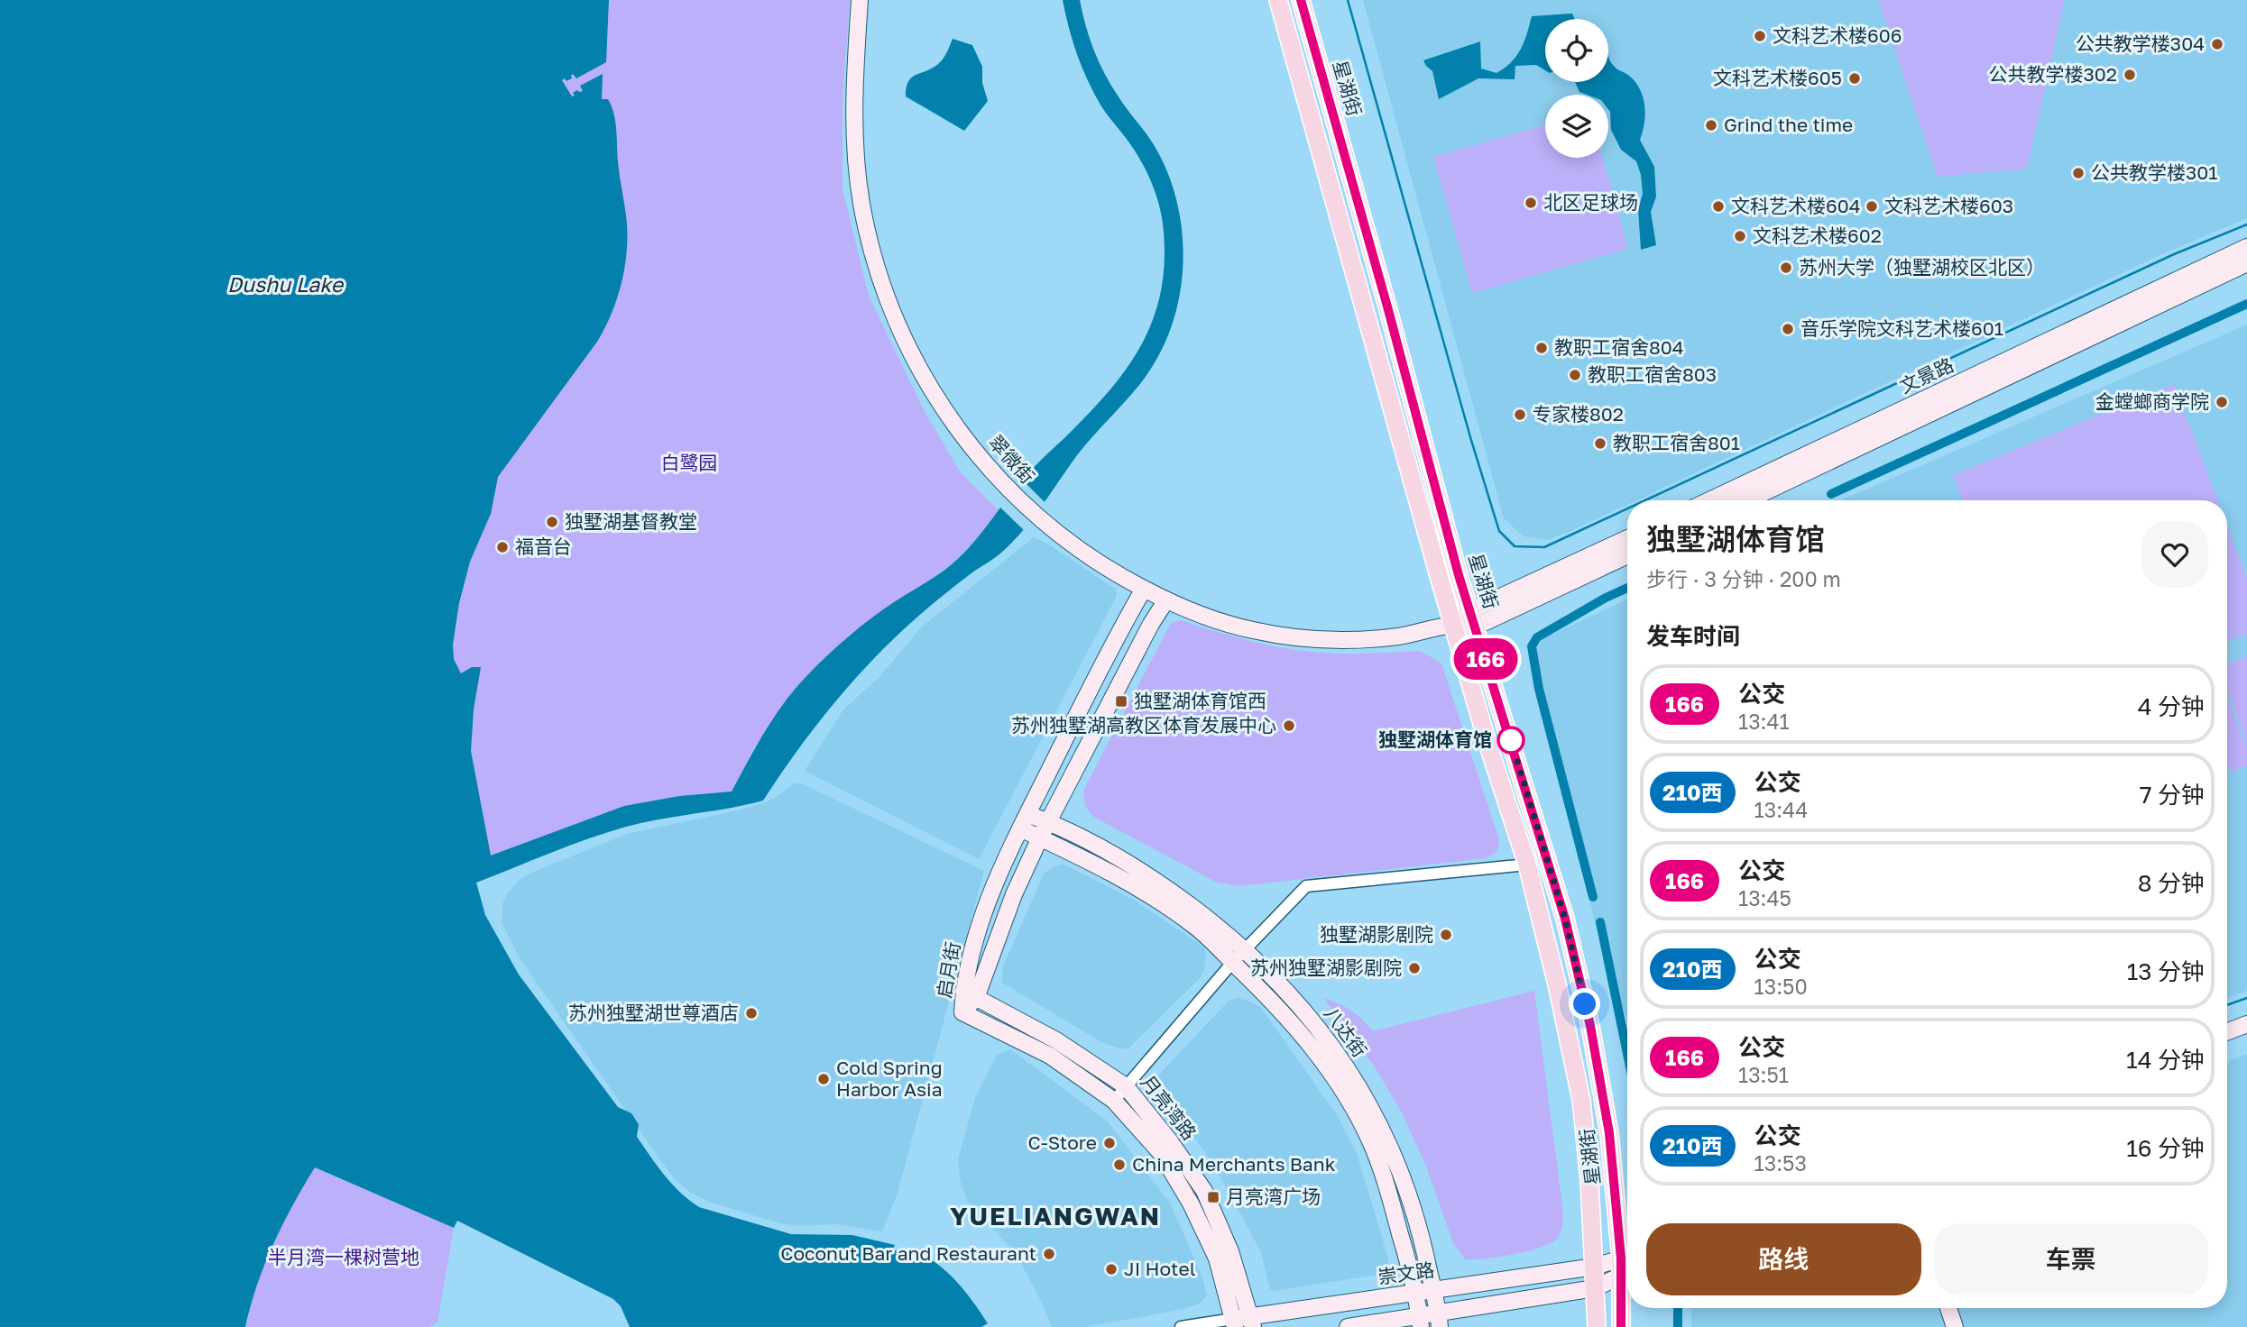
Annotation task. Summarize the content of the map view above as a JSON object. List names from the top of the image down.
{
  "streets": {
    "main road": ["星湖街"],
    "street": [
      "文景路",
      "翠微街",
      "启月街",
      "八达街",
      "月亮湾路",
      "崇文路"
    ]
  },
  "crossings": [
    ["星湖街", "翠微街"],
    ["星湖街", "崇文路"],
    ["翠微街", "启月街"],
    ["启月街", "八达街"],
    ["启月街", "月亮湾路"],
    ["八达街", "崇文路"],
    ["月亮湾路", "崇文路"]
  ],
  "districts": ["YUELIANGWAN"],
  "water": ["Dushu Lake"],
  "parks": ["白鹭园", "半月湾一棵树营地"],
  "places": {
    "other": [
      "文科艺术楼606",
      "公共教学楼304",
      "公共教学楼302",
      "文科艺术楼605",
      "Grind the time",
      "公共教学楼301",
      "北区足球场",
      "文科艺术楼604",
      "文科艺术楼603",
      "文科艺术楼602",
      "苏州大学（独墅湖校区北区）",
      "音乐学院文科艺术楼601",
      "教职工宿舍804",
      "教职工宿舍803",
      "金螳螂商学院",
      "专家楼802",
      "教职工宿舍801",
      "独墅湖基督教堂",
      "福音台",
      "苏州独墅湖高教区体育发展中心",
      "独墅湖体育馆",
      "独墅湖影剧院",
      "苏州独墅湖影剧院",
      "苏州独墅湖世尊酒店",
      "Cold Spring Harbor Asia",
      "C-Store",
      "China Merchants Bank",
      "Coconut Bar and Restaurant",
      "JI Hotel"
    ],
    "transit": ["独墅湖体育馆西", "月亮湾广场"]
  },
  "lines": ["bus line 166"],
  "page": {
    "on_map": "166",
    "heading": [
      ["独墅湖体育馆", "步行 · 3 分钟 · 200 m"],
      "发车时间"
    ],
    "list": [
      {
        "mark": "166",
        "name": "公交",
        "note": "13:41",
        "value": "4 分钟"
      },
      {
        "mark": "210西",
        "name": "公交",
        "note": "13:44",
        "value": "7 分钟"
      },
      {
        "mark": "166",
        "name": "公交",
        "note": "13:45",
        "value": "8 分钟"
      },
      {
        "mark": "210西",
        "name": "公交",
        "note": "13:50",
        "value": "13 分钟"
      },
      {
        "mark": "166",
        "name": "公交",
        "note": "13:51",
        "value": "14 分钟"
      },
      {
        "mark": "210西",
        "name": "公交",
        "note": "13:53",
        "value": "16 分钟"
      }
    ],
    "buttons": ["路线", "车票"]
  }
}
